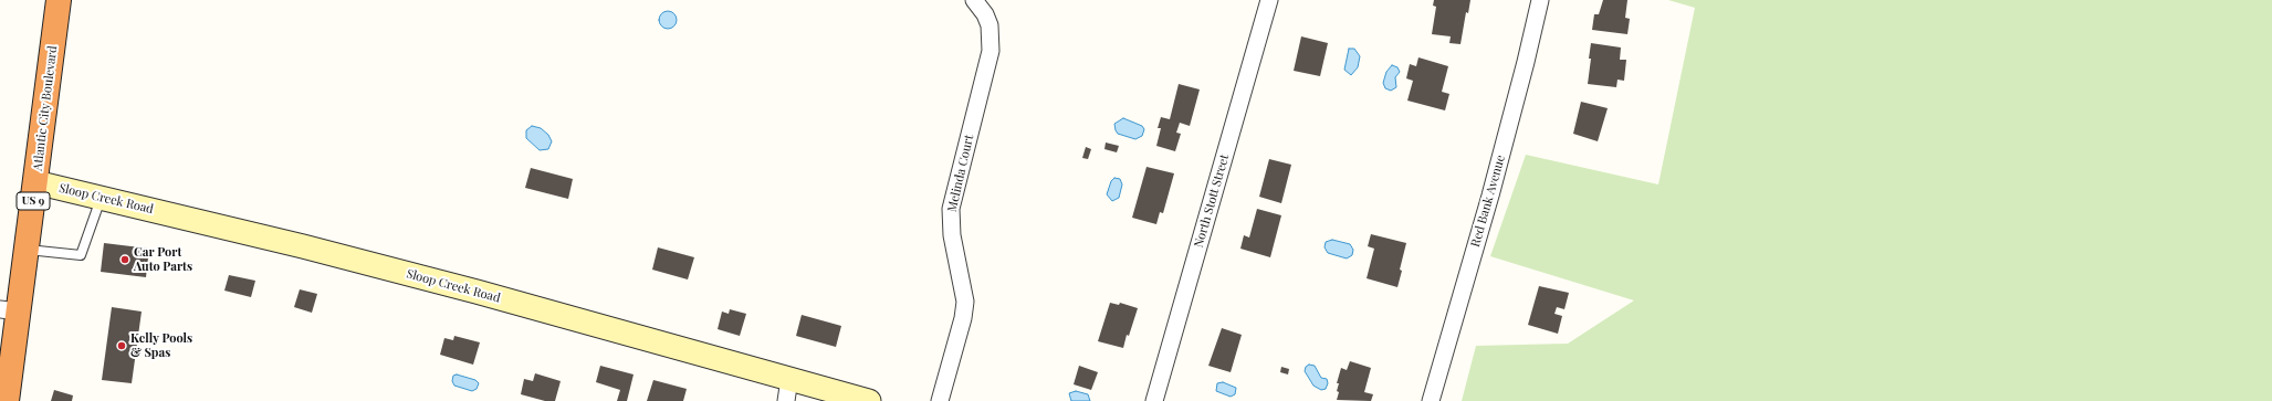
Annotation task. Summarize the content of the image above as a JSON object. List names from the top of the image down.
{
  "streets": {
    "highway": ["Atlantic City Boulevard", "US 9"],
    "street": [
      "Melinda Court",
      "Sloop Creek Road",
      "North Stott Street",
      "Red Bank Avenue"
    ]
  },
  "crossings": [
    ["Atlantic City Boulevard", "Sloop Creek Road"]
  ],
  "places": ["Car Port Auto Parts", "Kelly Pools & Spas"]
}
